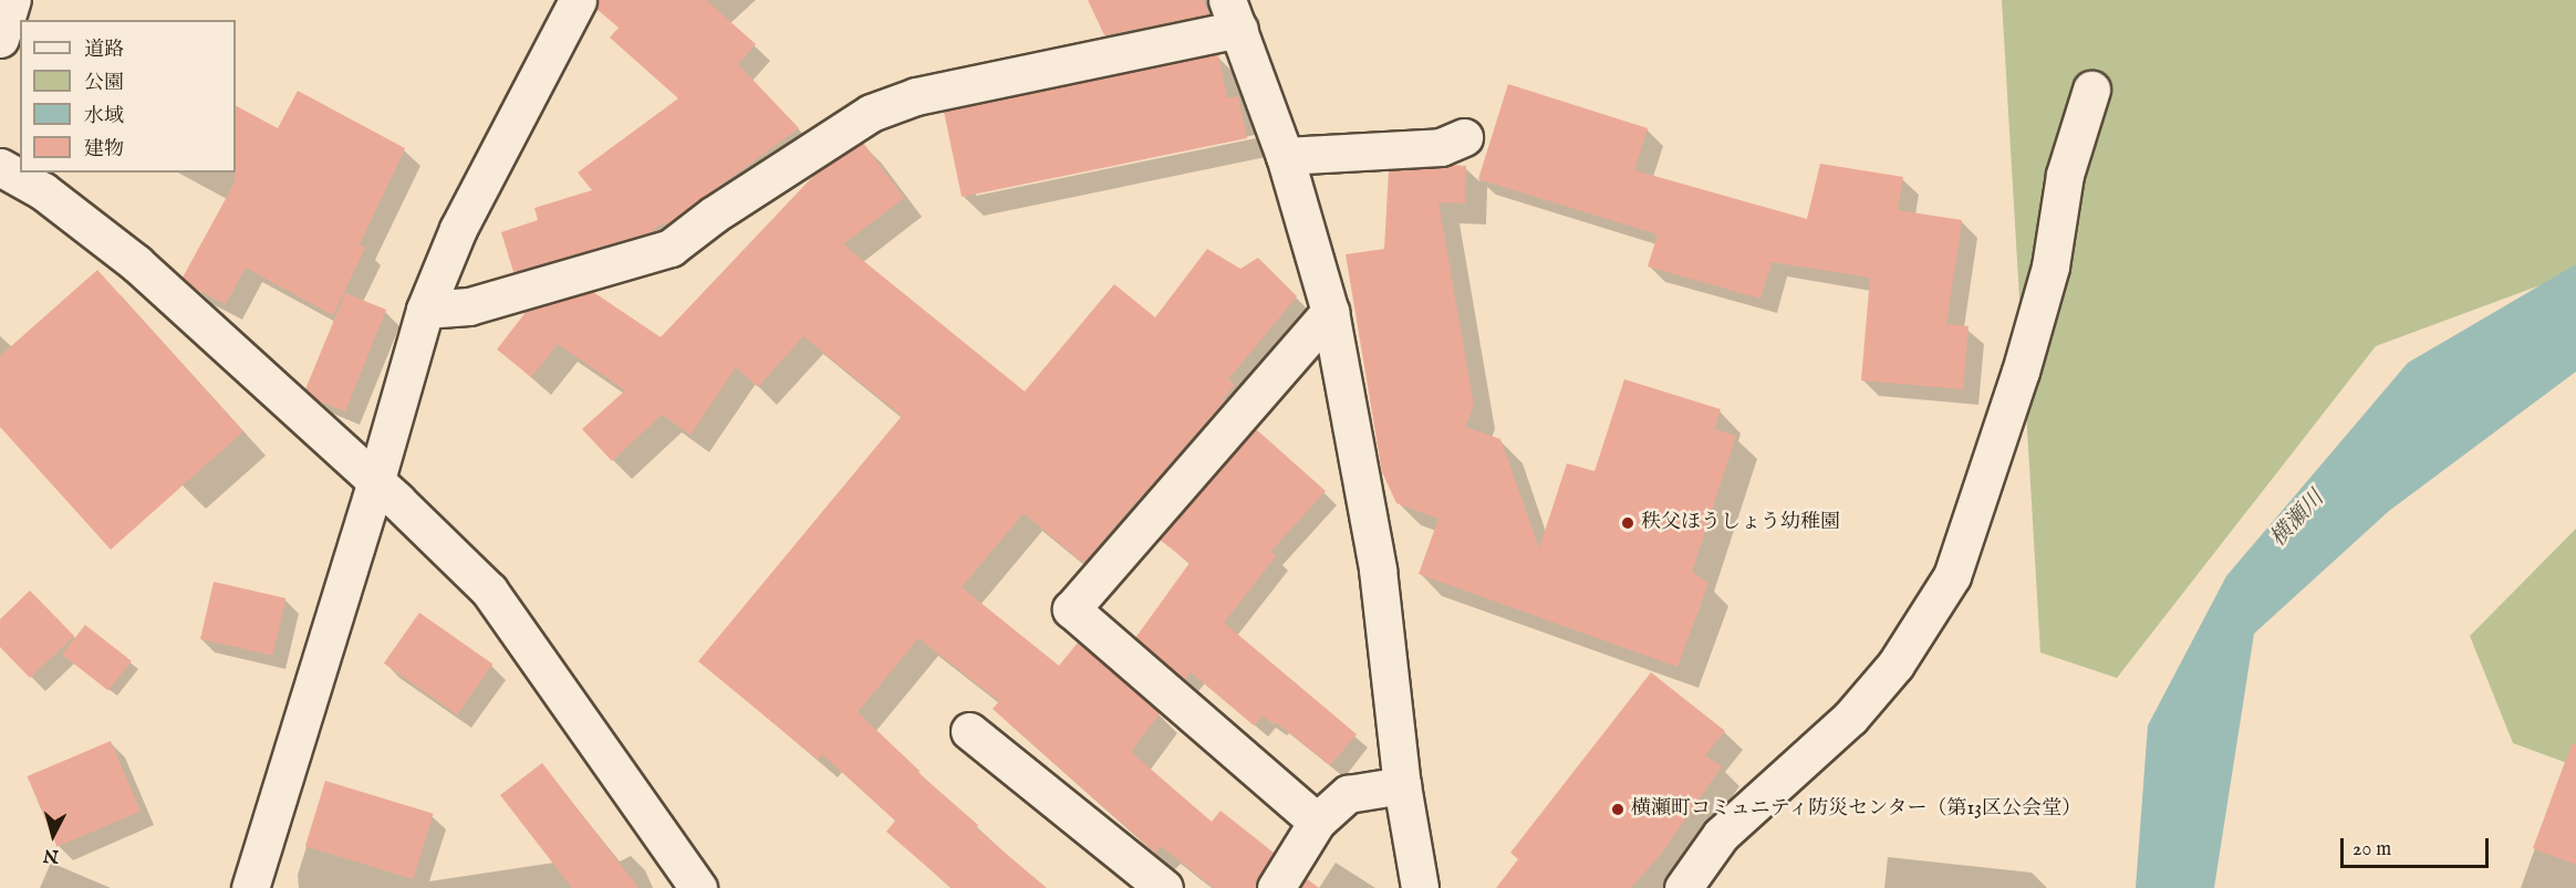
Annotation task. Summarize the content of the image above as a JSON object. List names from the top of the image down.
{
  "water": ["横瀬川"],
  "places": ["秩父ほうしょう幼稚園", "横瀬町コミュニティ防災センター（第13区公会堂）"],
  "legend": [
    "道路",
    "公園",
    "水域",
    "建物"
  ],
  "scale_bar": "20 m",
  "north": "bottom"
}
